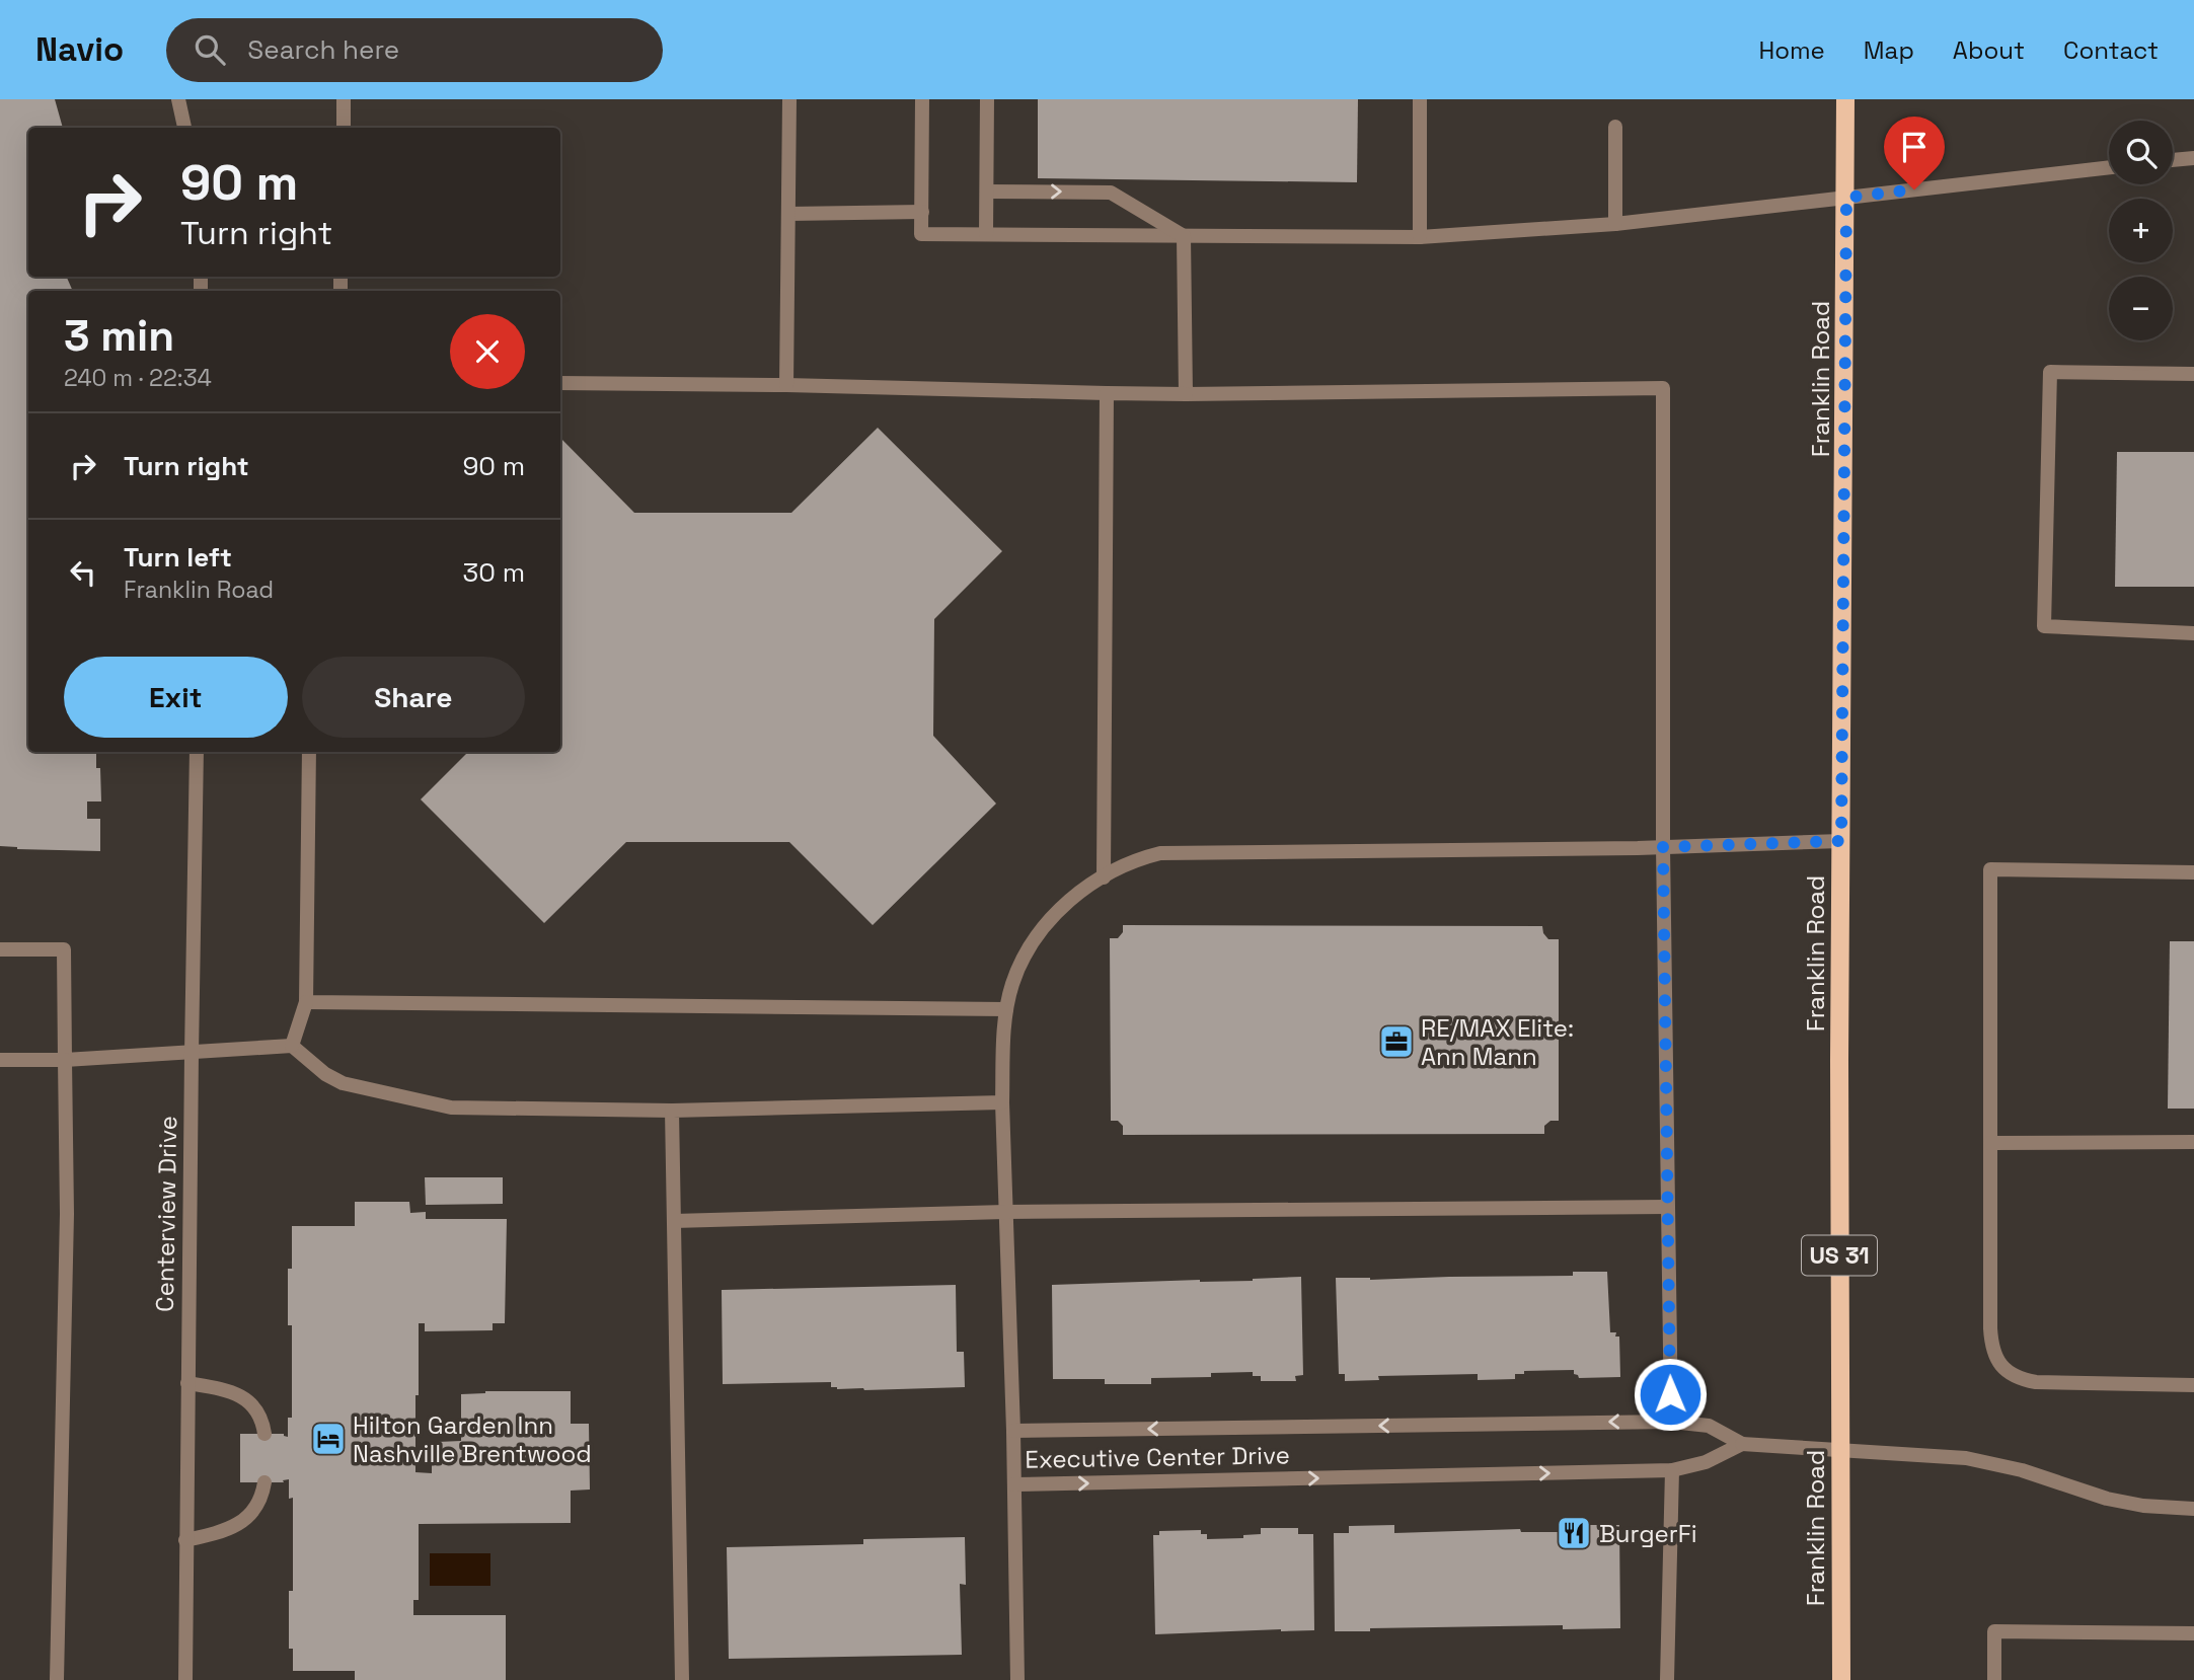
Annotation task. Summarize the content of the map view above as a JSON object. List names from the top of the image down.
{
  "streets": {
    "main road": ["Franklin Road", "US 31"],
    "street": ["Centerview Drive", "Executive Center Drive"]
  },
  "places": {
    "office": ["RE/MAX Elite: Ann Mann"],
    "hotel": ["Hilton Garden Inn Nashville Brentwood"],
    "restaurant": ["BurgerFi"]
  },
  "page": {
    "header": "Navio",
    "search": "Search here",
    "nav": [
      "Home",
      "Map",
      "About",
      "Contact"
    ],
    "map_buttons": ["+", "−"],
    "turn": ["90 m", "Turn right"],
    "heading": ["3 min", "240 m · 22:34"],
    "list": [
      {
        "name": "Turn right",
        "value": "90 m"
      },
      {
        "name": "Turn left",
        "note": "Franklin Road",
        "value": "30 m"
      }
    ],
    "buttons": ["Exit", "Share"]
  }
}
